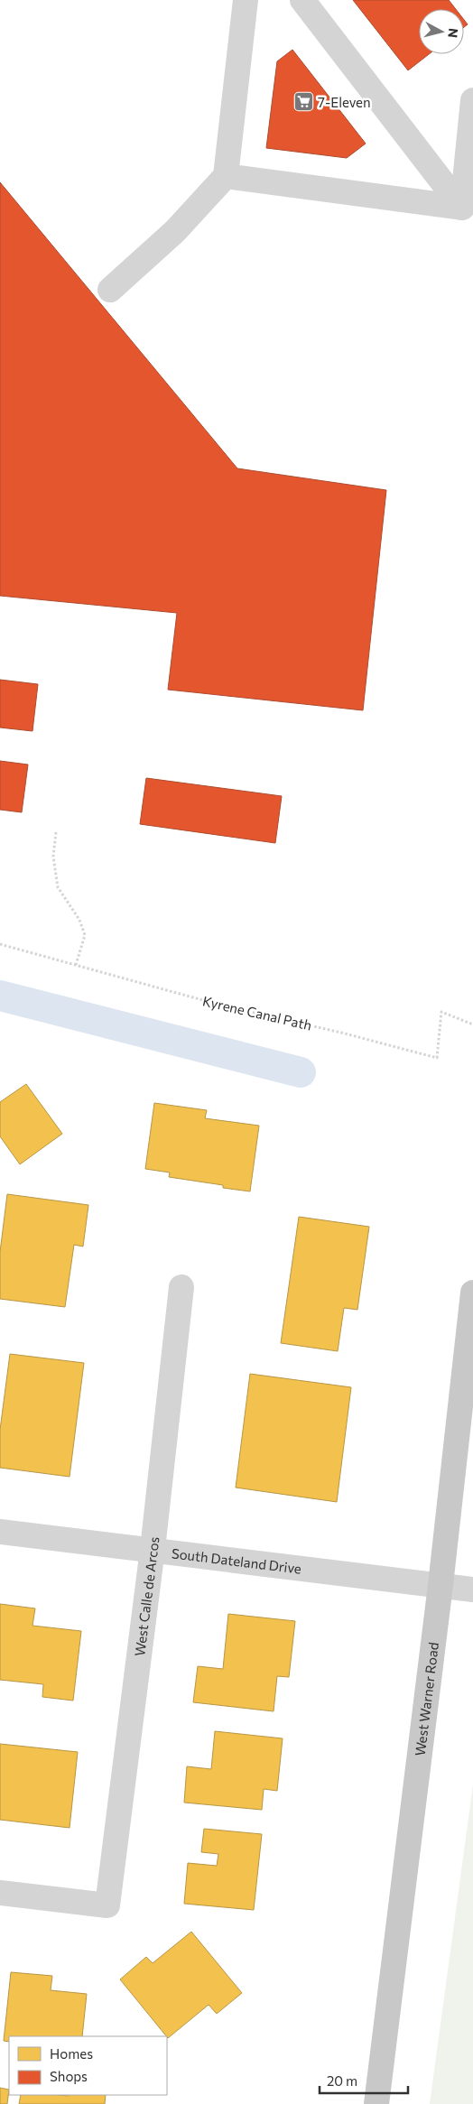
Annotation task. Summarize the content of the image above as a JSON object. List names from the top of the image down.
{
  "streets": {
    "main road": ["West Warner Road"],
    "street": ["South Dateland Drive", "West Calle de Arcos"],
    "path": ["Kyrene Canal Path"]
  },
  "crossings": [
    ["South Dateland Drive", "West Calle de Arcos"],
    ["South Dateland Drive", "West Warner Road"]
  ],
  "places": {
    "supermarket": ["7-Eleven"]
  },
  "legend": ["Homes", "Shops"],
  "scale_bar": "20 m",
  "north": "right"
}
